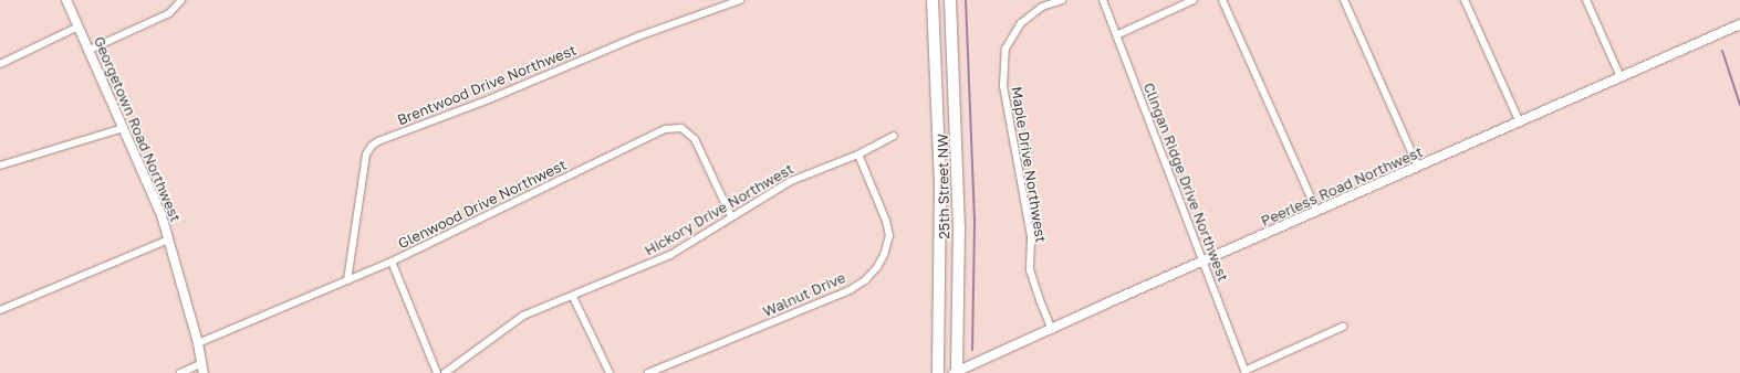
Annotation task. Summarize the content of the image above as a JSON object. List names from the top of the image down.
{
  "streets": {
    "highway": ["25th Street NW"],
    "street": [
      "Brentwood Drive Northwest",
      "Georgetown Road Northwest",
      "Maple Drive Northwest",
      "Clingan Ridge Drive Northwest",
      "Peerless Road Northwest",
      "Glenwood Drive Northwest",
      "Hickory Drive Northwest",
      "Walnut Drive"
    ]
  },
  "crossings": [
    ["Brentwood Drive Northwest", "Glenwood Drive Northwest"],
    ["Georgetown Road Northwest", "Glenwood Drive Northwest"],
    ["Maple Drive Northwest", "Peerless Road Northwest"],
    ["Clingan Ridge Drive Northwest", "Peerless Road Northwest"],
    ["25th Street NW", "Peerless Road Northwest"],
    ["Glenwood Drive Northwest", "Hickory Drive Northwest"],
    ["Hickory Drive Northwest", "Walnut Drive"]
  ]
}
